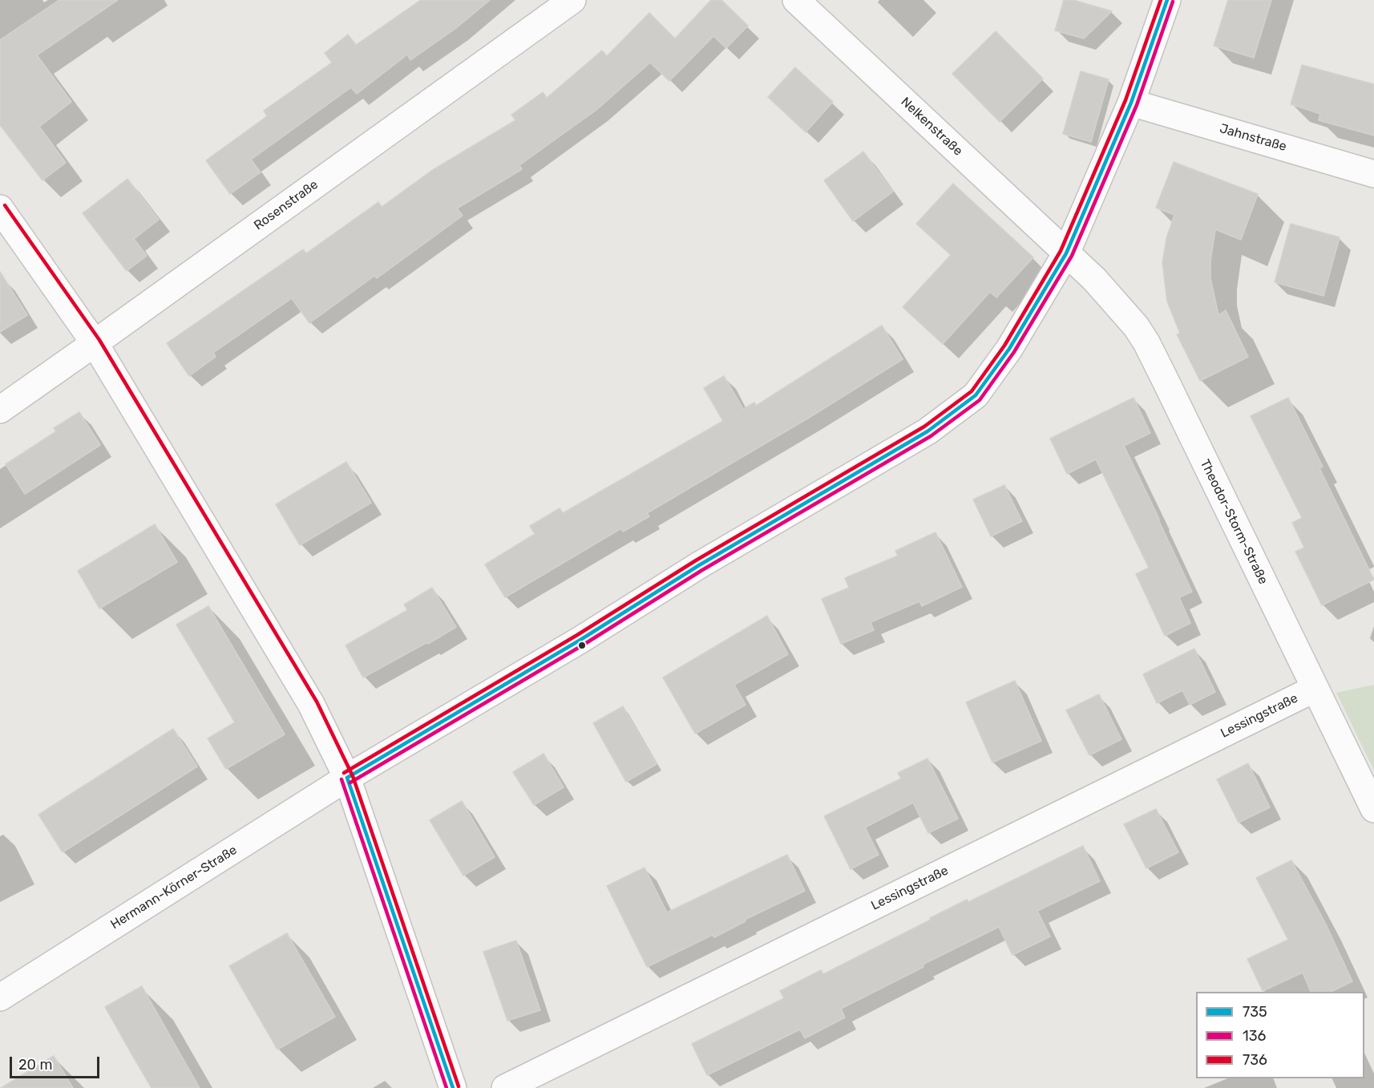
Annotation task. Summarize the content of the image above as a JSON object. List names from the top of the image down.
{
  "streets": {
    "street": [
      "Nelkenstraße",
      "Jahnstraße",
      "Rosenstraße",
      "Theodor-Storm-Straße",
      "Lessingstraße",
      "Hermann-Körner-Straße"
    ]
  },
  "crossings": [
    ["Nelkenstraße", "Theodor-Storm-Straße"],
    ["Nelkenstraße", "Hermann-Körner-Straße"],
    ["Jahnstraße", "Hermann-Körner-Straße"],
    ["Theodor-Storm-Straße", "Lessingstraße"],
    ["Theodor-Storm-Straße", "Hermann-Körner-Straße"]
  ],
  "lines": ["transit line 735", "transit line 736", "transit line 136"],
  "legend": ["735", "136", "736"],
  "scale_bar": "20 m"
}
